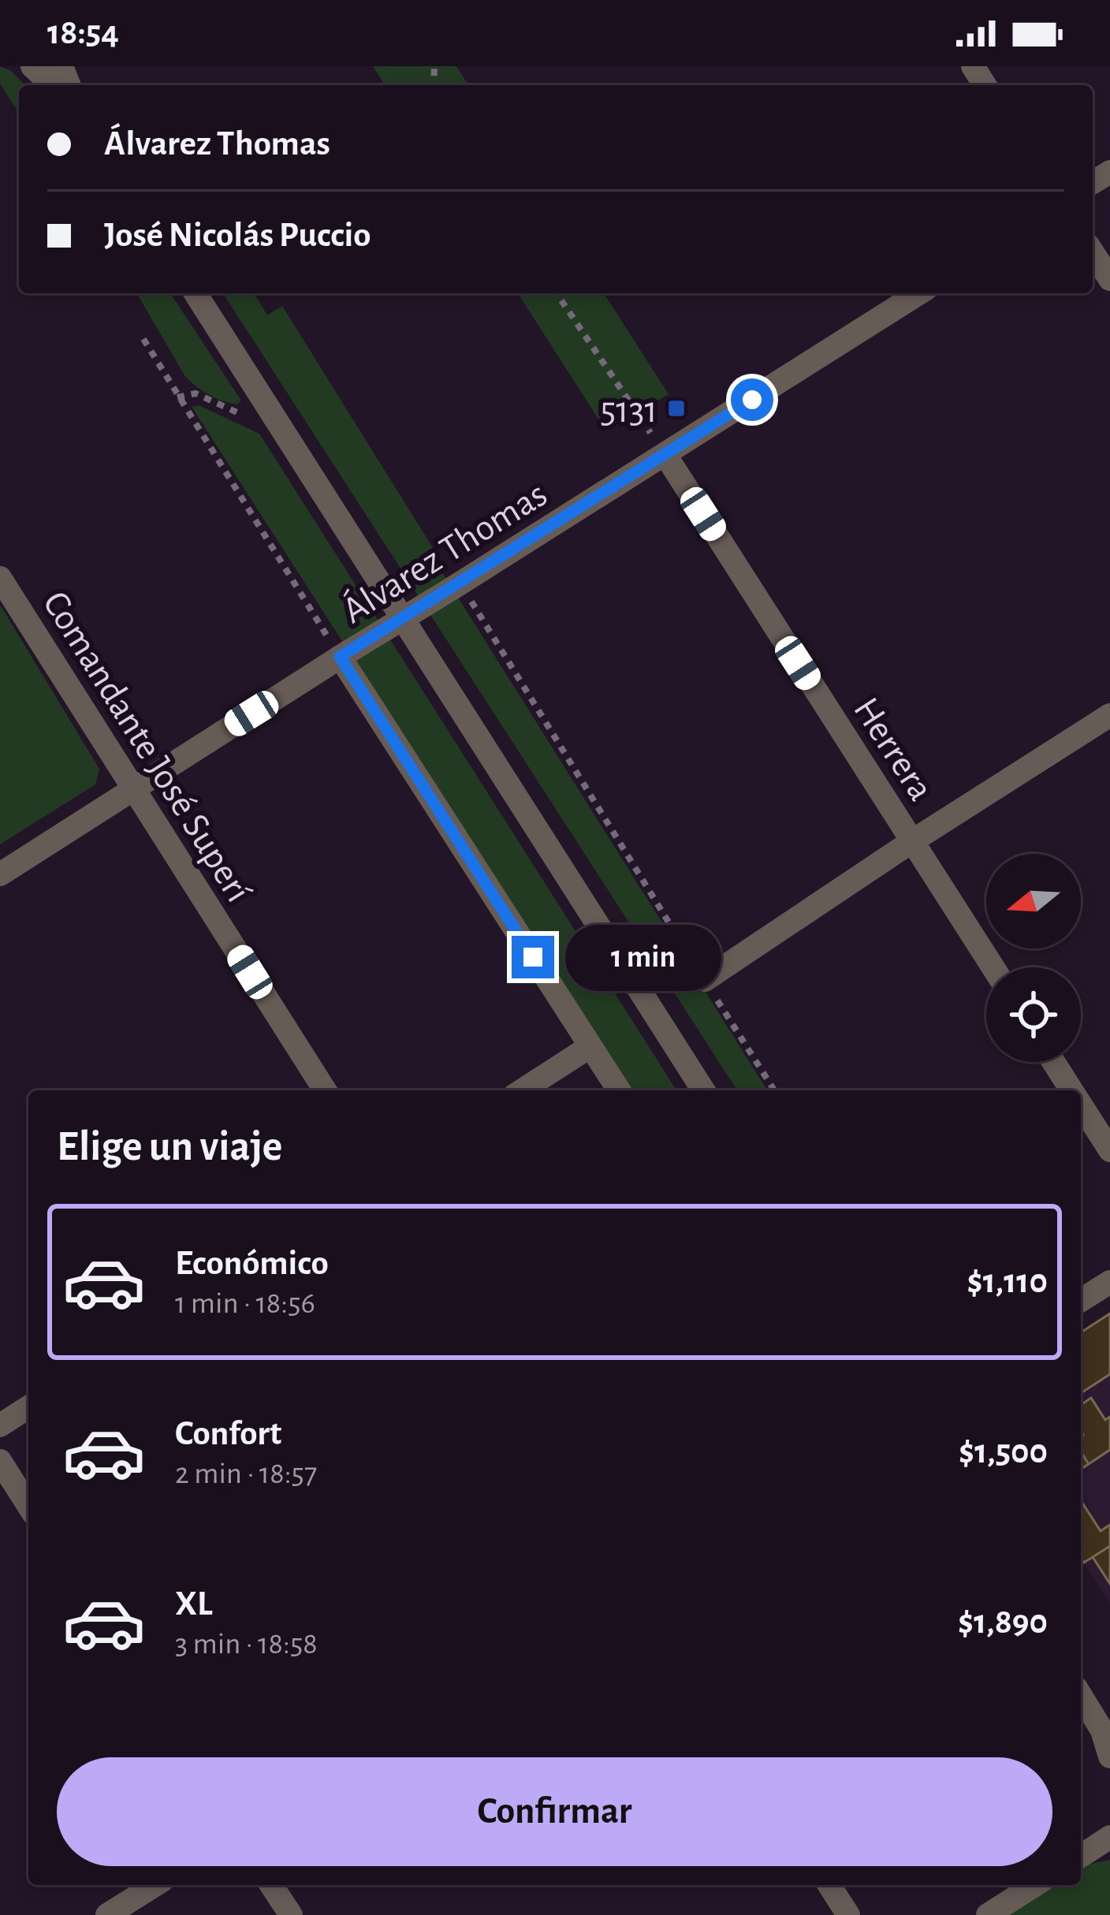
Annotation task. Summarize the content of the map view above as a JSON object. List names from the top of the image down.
{
  "streets": {
    "street": ["Álvarez Thomas", "Comandante José Superí", "Herrera"]
  },
  "crossings": [
    ["Álvarez Thomas", "Comandante José Superí"],
    ["Álvarez Thomas", "Herrera"]
  ],
  "places": {
    "transit": ["5131"]
  },
  "north": "left",
  "page": {
    "status": "18:54",
    "banner": ["Álvarez Thomas", "José Nicolás Puccio"],
    "bubble": "1 min",
    "heading": "Elige un viaje",
    "list": [
      {
        "name": "Económico",
        "note": "1 min · 18:56",
        "value": "$1,110"
      },
      {
        "name": "Confort",
        "note": "2 min · 18:57",
        "value": "$1,500"
      },
      {
        "name": "XL",
        "note": "3 min · 18:58",
        "value": "$1,890"
      }
    ],
    "buttons": "Confirmar"
  }
}
